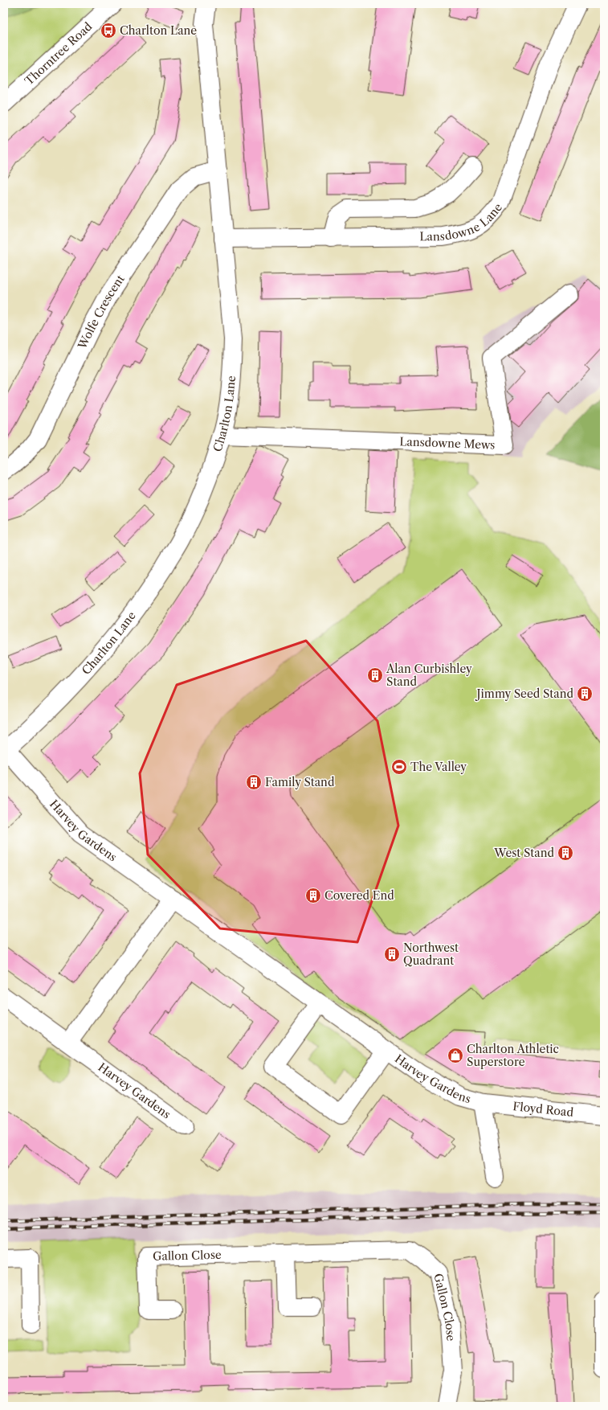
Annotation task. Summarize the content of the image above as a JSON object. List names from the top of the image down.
{
  "streets": {
    "street": [
      "Thorntree Road",
      "Lansdowne Lane",
      "Wolfe Crescent",
      "Charlton Lane",
      "Lansdowne Mews",
      "Harvey Gardens",
      "Floyd Road",
      "Gallon Close"
    ]
  },
  "crossings": [
    ["Lansdowne Lane", "Charlton Lane"],
    ["Wolfe Crescent", "Charlton Lane"],
    ["Charlton Lane", "Lansdowne Mews"],
    ["Charlton Lane", "Harvey Gardens"],
    ["Harvey Gardens", "Floyd Road"]
  ],
  "places": {
    "bus stop": ["Charlton Lane"],
    "building": [
      "Alan Curbishley Stand",
      "Jimmy Seed Stand",
      "Family Stand",
      "West Stand",
      "Covered End",
      "Northwest Quadrant"
    ],
    "sports": ["The Valley"],
    "shop": ["Charlton Athletic Superstore"]
  }
}
